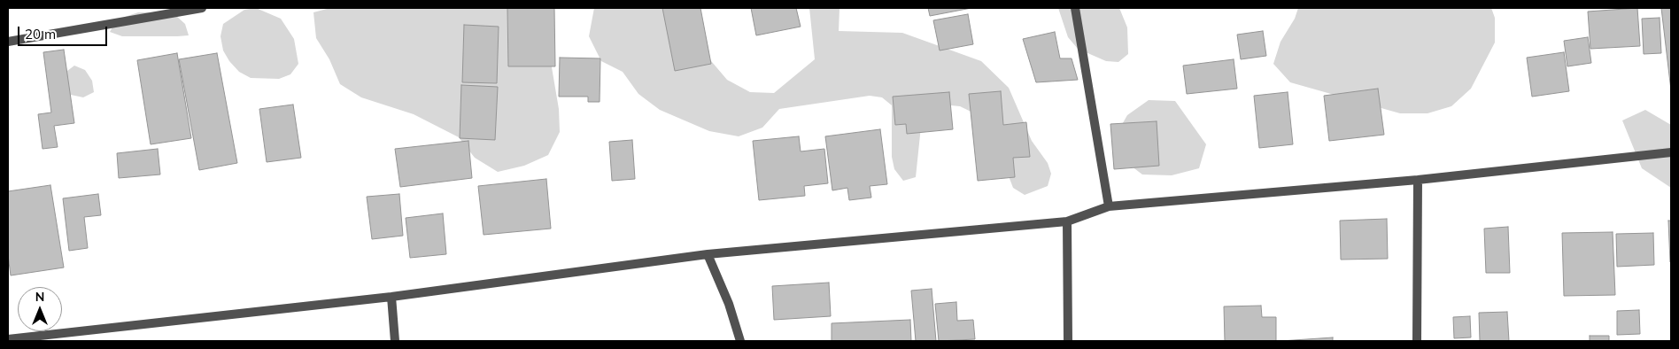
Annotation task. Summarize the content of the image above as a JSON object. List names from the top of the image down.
{
  "scale_bar": "20 m",
  "north": "top"
}
